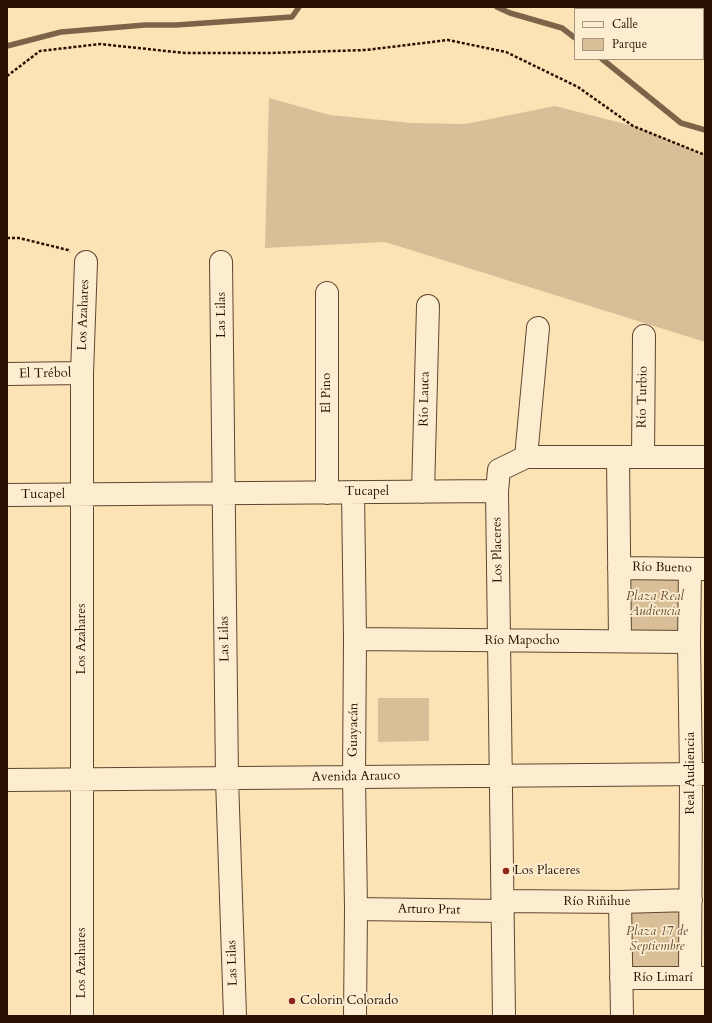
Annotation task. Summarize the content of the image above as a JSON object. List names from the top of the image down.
{
  "streets": {
    "street": [
      "Los Azahares",
      "Las Lilas",
      "El Trébol",
      "El Pino",
      "Río Turbio",
      "Río Lauca",
      "Tucapel",
      "Los Placeres",
      "Río Bueno",
      "Río Mapocho",
      "Guayacán",
      "Real Audiencia",
      "Avenida Arauco",
      "Río Riñihue",
      "Arturo Prat",
      "Río Limarí"
    ]
  },
  "crossings": [
    ["Los Azahares", "El Trébol"],
    ["Los Azahares", "Tucapel"],
    ["Los Azahares", "Avenida Arauco"],
    ["Las Lilas", "Tucapel"],
    ["Las Lilas", "Avenida Arauco"],
    ["El Pino", "Tucapel"],
    ["Río Lauca", "Tucapel"],
    ["Tucapel", "Los Placeres"],
    ["Tucapel", "Guayacán"],
    ["Los Placeres", "Río Mapocho"],
    ["Los Placeres", "Avenida Arauco"],
    ["Los Placeres", "Río Riñihue"],
    ["Los Placeres", "Arturo Prat"],
    ["Río Bueno", "Real Audiencia"],
    ["Río Mapocho", "Guayacán"],
    ["Río Mapocho", "Real Audiencia"],
    ["Guayacán", "Avenida Arauco"],
    ["Guayacán", "Arturo Prat"],
    ["Real Audiencia", "Avenida Arauco"],
    ["Real Audiencia", "Río Riñihue"],
    ["Real Audiencia", "Río Limarí"],
    ["Río Riñihue", "Arturo Prat"]
  ],
  "parks": ["Plaza Real Audiencia", "Plaza 17 de Septiembre"],
  "places": ["Los Placeres", "Colorin Colorado"],
  "legend": ["Calle", "Parque"]
}
